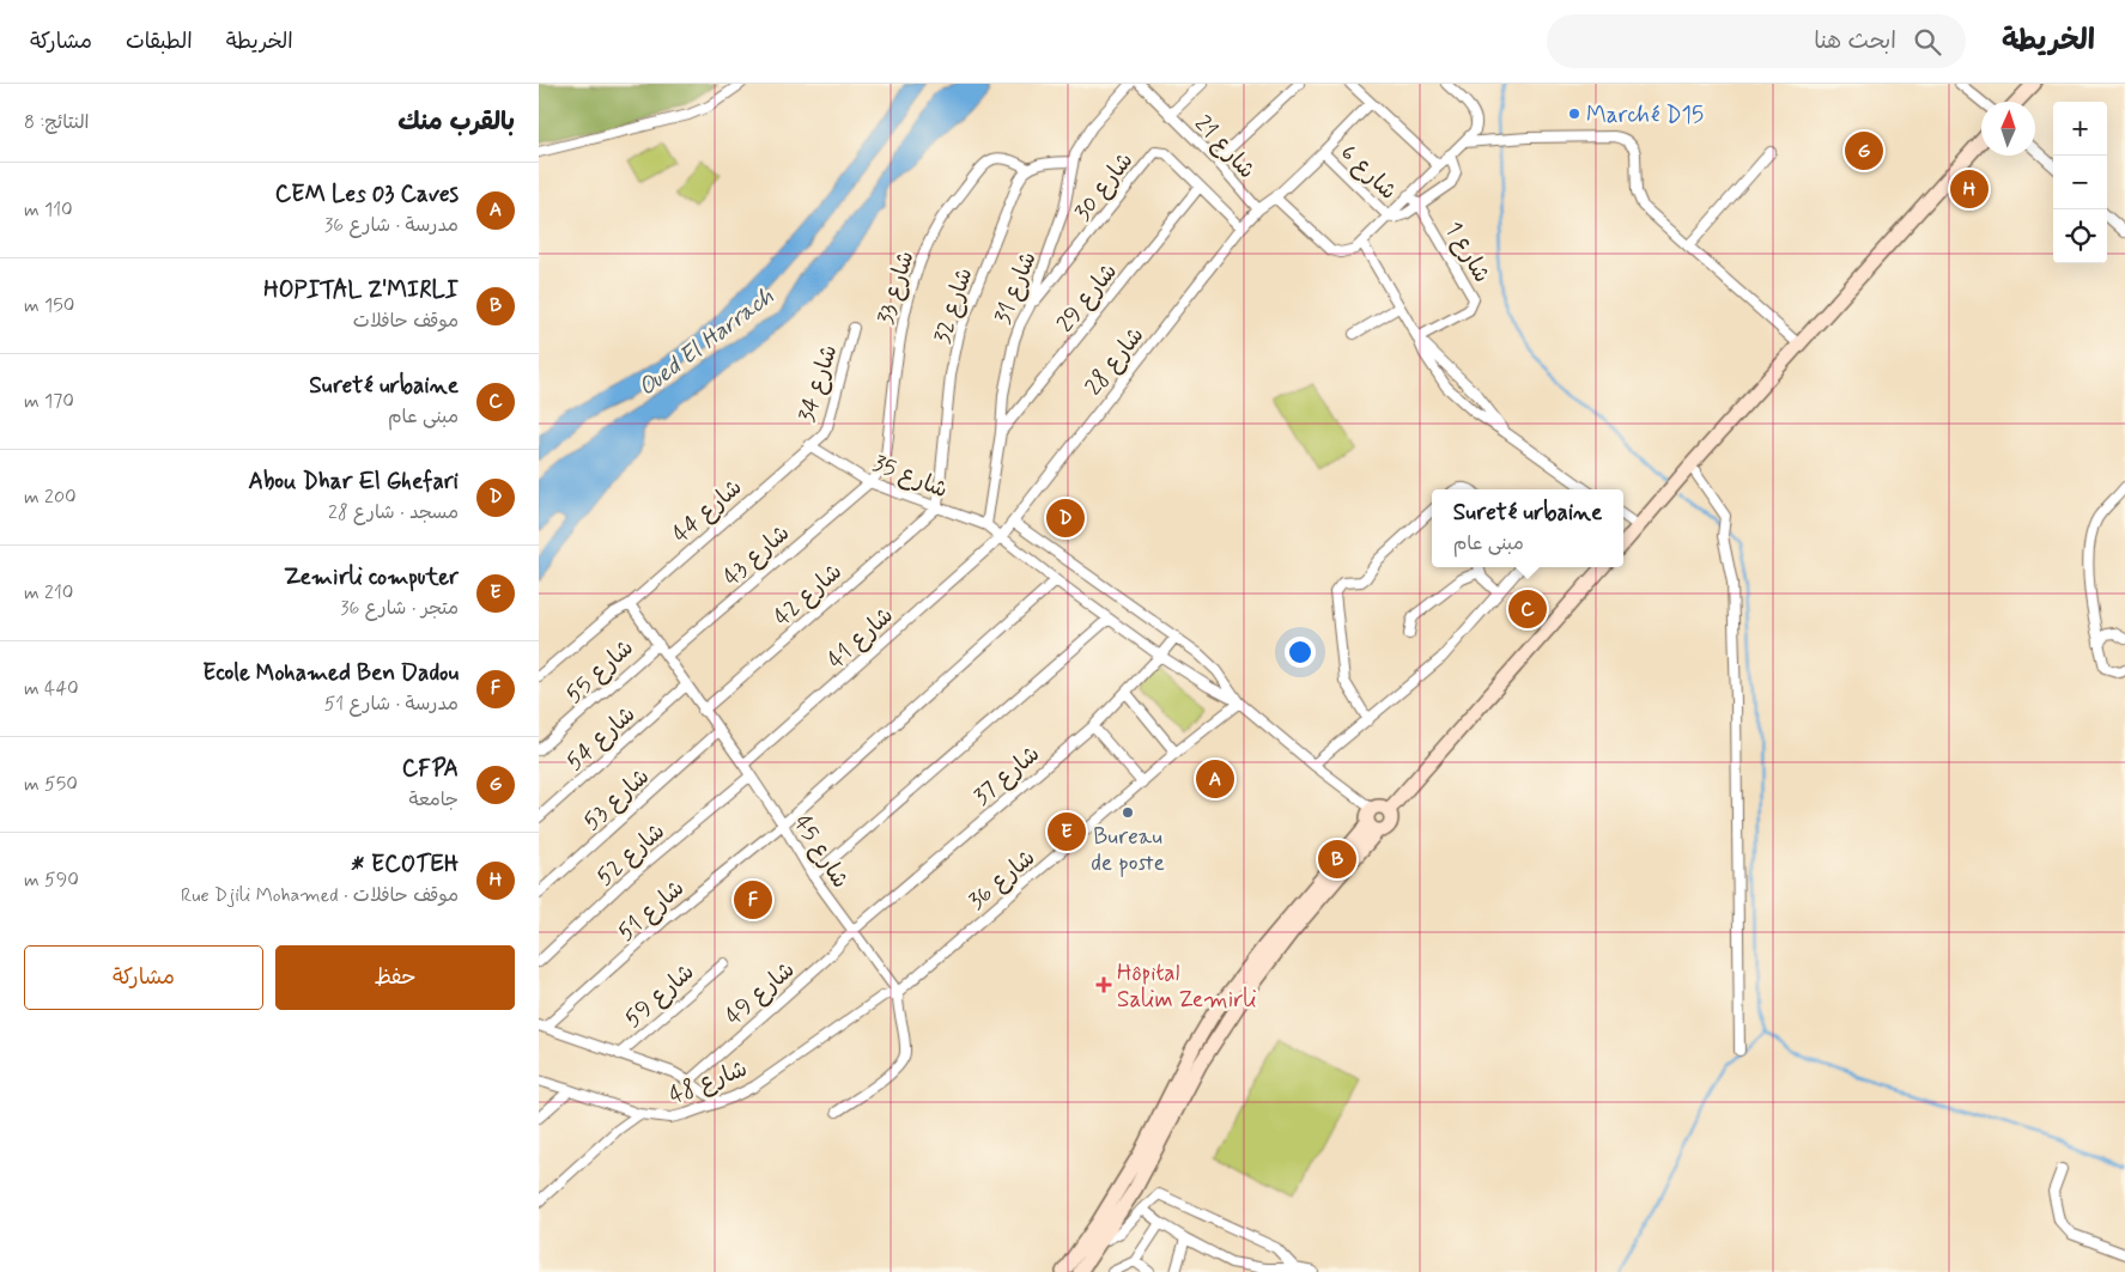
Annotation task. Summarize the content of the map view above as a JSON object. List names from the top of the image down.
{
  "streets": {
    "street": [
      "شارع 21",
      "شارع 6",
      "شارع 30",
      "شارع 1",
      "شارع 33",
      "شارع 31",
      "شارع 29",
      "شارع 32",
      "شارع 28",
      "شارع 34",
      "شارع 35",
      "شارع 44",
      "شارع 43",
      "شارع 42",
      "شارع 41",
      "شارع 55",
      "شارع 54",
      "شارع 37",
      "شارع 53",
      "شارع 45",
      "شارع 52",
      "شارع 36",
      "شارع 51",
      "شارع 49",
      "شارع 59",
      "شارع 48"
    ]
  },
  "crossings": [
    ["شارع 21", "شارع 28"],
    ["شارع 6", "شارع 28"],
    ["شارع 30", "شارع 31"],
    ["شارع 30", "شارع 29"],
    ["شارع 30", "شارع 28"],
    ["شارع 33", "شارع 32"],
    ["شارع 33", "شارع 35"],
    ["شارع 33", "شارع 43"],
    ["شارع 31", "شارع 29"],
    ["شارع 31", "شارع 35"],
    ["شارع 32", "شارع 35"],
    ["شارع 32", "شارع 42"],
    ["شارع 28", "شارع 35"],
    ["شارع 28", "شارع 41"],
    ["شارع 34", "شارع 35"],
    ["شارع 34", "شارع 44"],
    ["شارع 35", "شارع 44"],
    ["شارع 35", "شارع 43"],
    ["شارع 35", "شارع 42"],
    ["شارع 35", "شارع 41"],
    ["شارع 35", "شارع 37"],
    ["شارع 35", "شارع 36"],
    ["شارع 35", "شارع 51"],
    ["شارع 44", "شارع 45"],
    ["شارع 43", "شارع 45"],
    ["شارع 42", "شارع 45"],
    ["شارع 41", "شارع 45"],
    ["شارع 55", "شارع 45"],
    ["شارع 54", "شارع 45"],
    ["شارع 37", "شارع 45"],
    ["شارع 37", "شارع 49"],
    ["شارع 53", "شارع 45"],
    ["شارع 45", "شارع 52"],
    ["شارع 45", "شارع 36"],
    ["شارع 45", "شارع 51"],
    ["شارع 45", "شارع 49"],
    ["شارع 45", "شارع 48"],
    ["شارع 36", "شارع 48"],
    ["شارع 51", "شارع 49"],
    ["شارع 51", "شارع 59"],
    ["شارع 51", "شارع 48"]
  ],
  "water": ["Oued El Harrach"],
  "places": {
    "other": ["Marché D15", "Bureau de poste"],
    "health": ["Hôpital Salim Zemirli"]
  },
  "north": "top",
  "page": {
    "header": "الخريطة",
    "search": "ابحث هنا",
    "nav": ["الخريطة", "الطبقات", "مشاركة"],
    "heading": ["بالقرب منك", "النتائج: 8"],
    "map_buttons": ["+", "−"],
    "pins": [
      "G",
      "H",
      "D",
      "C",
      "A",
      "E",
      "B",
      "F"
    ],
    "list": [
      {
        "mark": "A",
        "name": "CEM Les 03 Caves",
        "note": "مدرسة · شارع 36",
        "value": "110 m"
      },
      {
        "mark": "B",
        "name": "HOPITAL Z'MIRLI",
        "note": "موقف حافلات",
        "value": "150 m"
      },
      {
        "mark": "C",
        "name": "Sureté urbaine",
        "note": "مبنى عام",
        "value": "170 m"
      },
      {
        "mark": "D",
        "name": "Abou Dhar El Ghefari",
        "note": "مسجد · شارع 28",
        "value": "200 m"
      },
      {
        "mark": "E",
        "name": "Zemirli computer",
        "note": "متجر · شارع 36",
        "value": "210 m"
      },
      {
        "mark": "F",
        "name": "Ecole Mohamed Ben Dadou",
        "note": "مدرسة · شارع 51",
        "value": "440 m"
      },
      {
        "mark": "G",
        "name": "CFPA",
        "note": "جامعة",
        "value": "550 m"
      },
      {
        "mark": "H",
        "name": "ECOTEH *",
        "note": "موقف حافلات · Rue Djili Mohamed",
        "value": "590 m"
      }
    ],
    "popup": ["Sureté urbaine", "مبنى عام"],
    "buttons": ["حفظ", "مشاركة"]
  }
}
